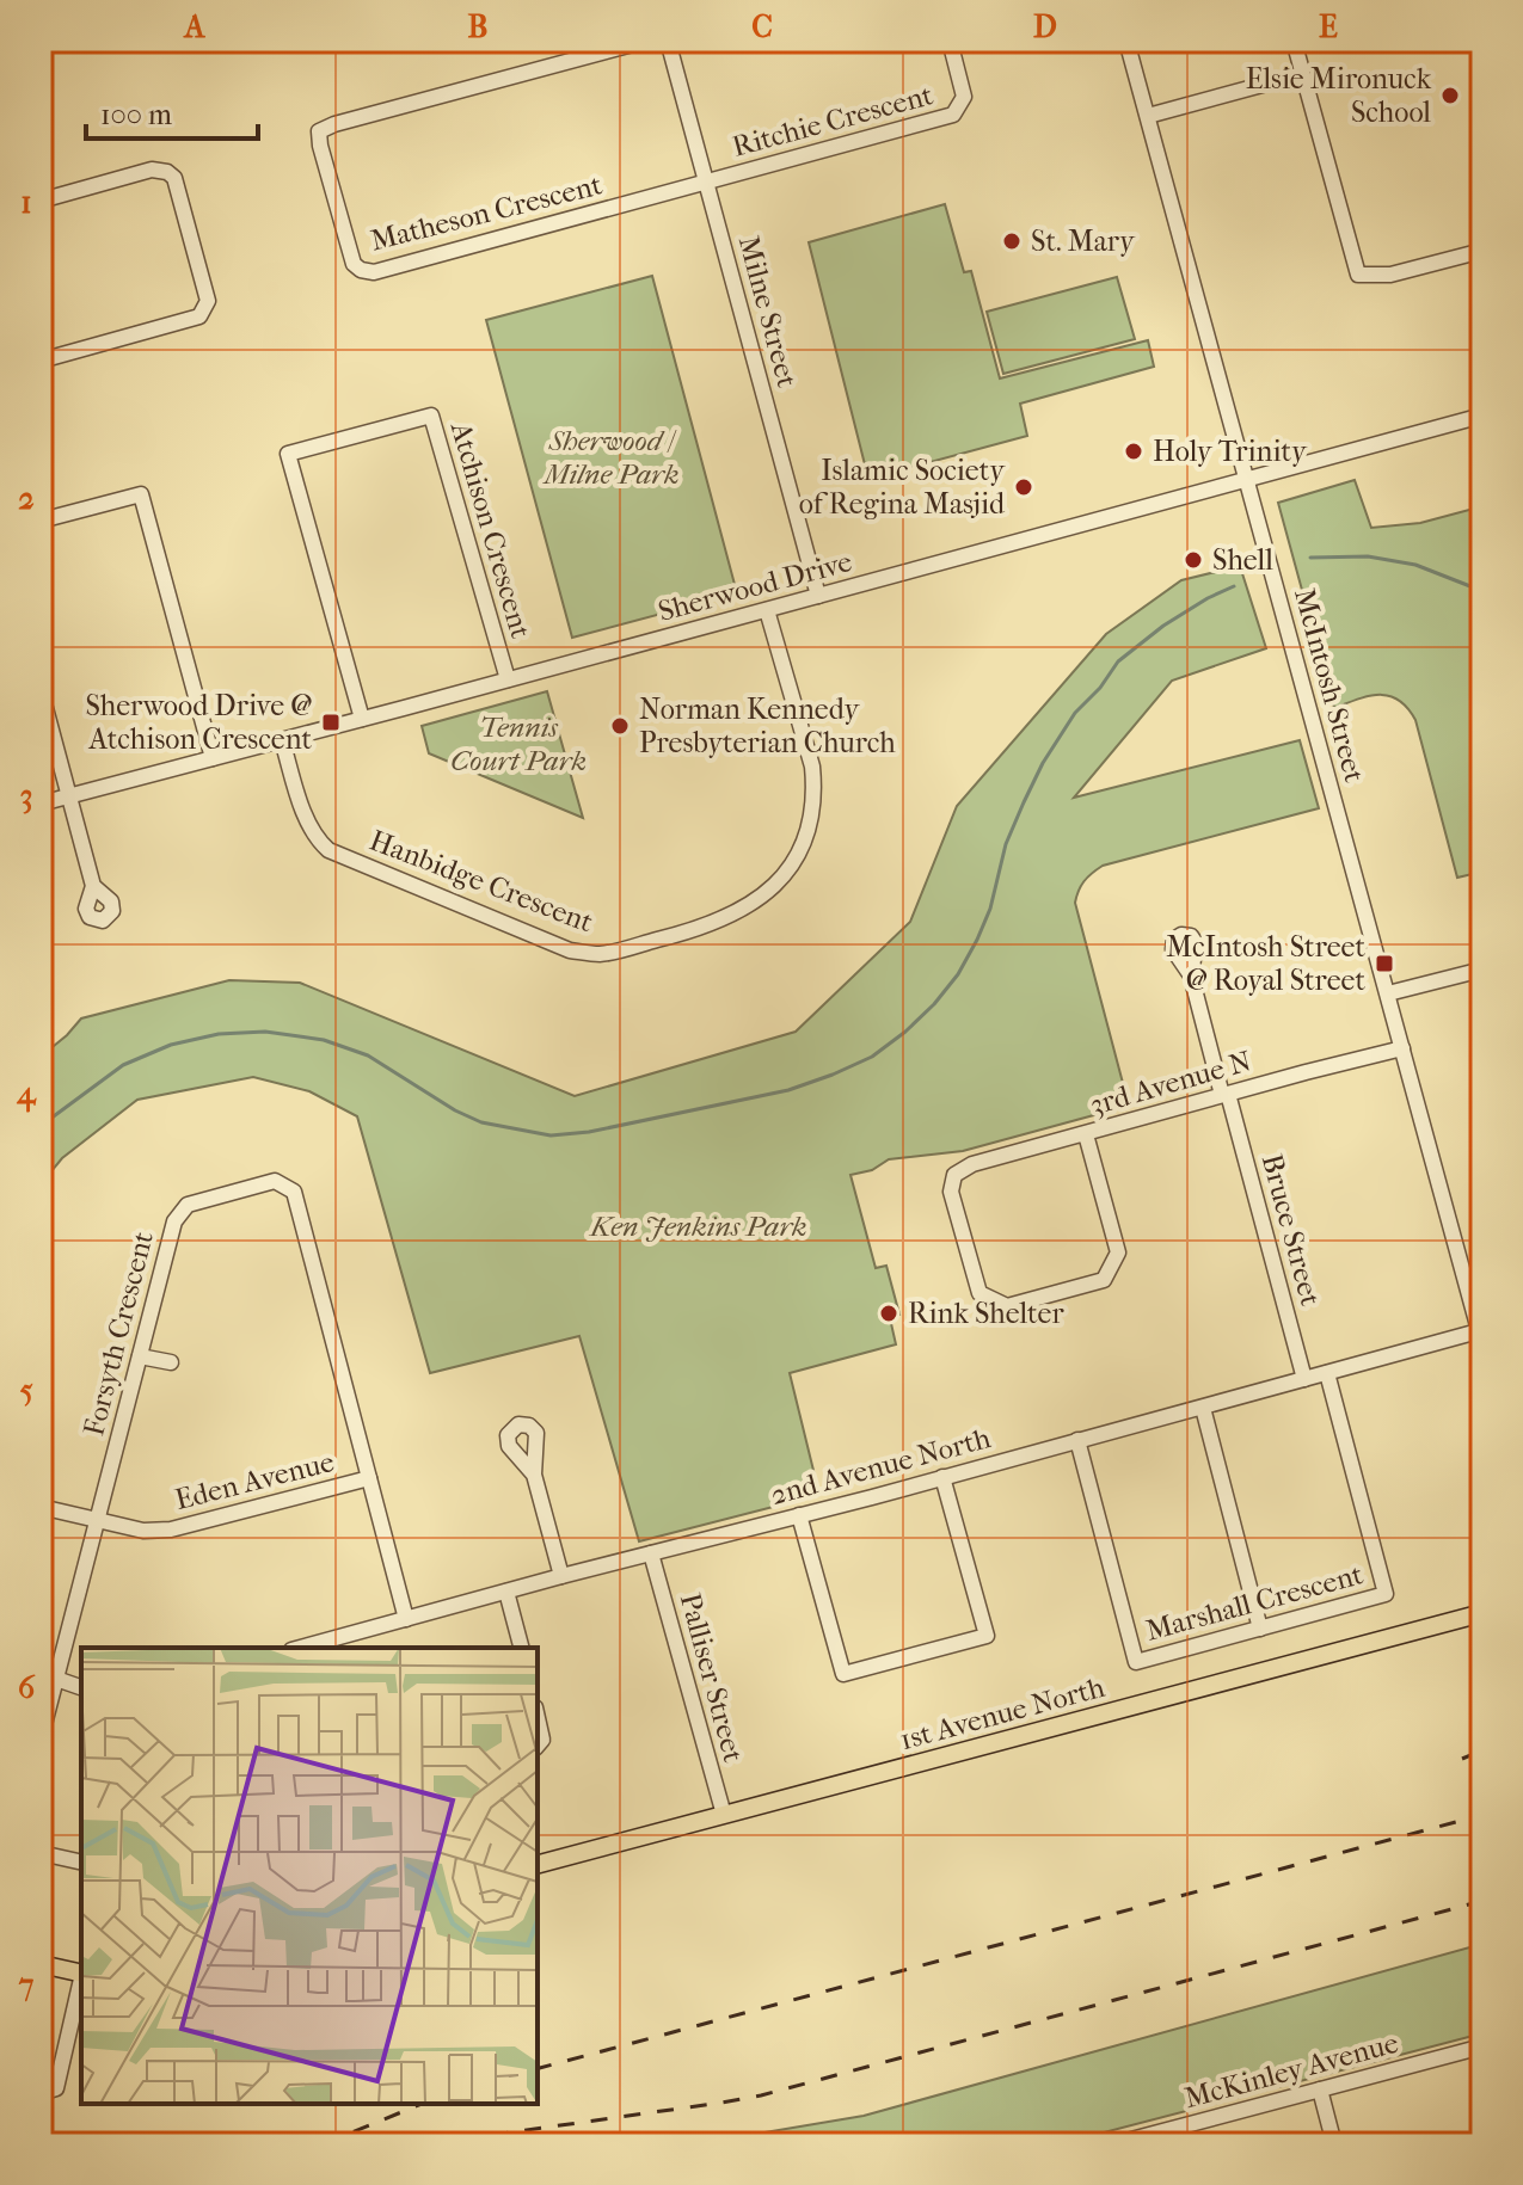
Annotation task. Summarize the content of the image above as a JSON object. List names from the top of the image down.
{
  "streets": {
    "main road": ["1st Avenue North"],
    "street": [
      "Ritchie Crescent",
      "Matheson Crescent",
      "Milne Street",
      "Atchison Crescent",
      "Sherwood Drive",
      "McIntosh Street",
      "Hanbidge Crescent",
      "3rd Avenue N",
      "Bruce Street",
      "Forsyth Crescent",
      "2nd Avenue North",
      "Eden Avenue",
      "Marshall Crescent",
      "Palliser Street",
      "McKinley Avenue"
    ]
  },
  "crossings": [
    ["Ritchie Crescent", "Matheson Crescent"],
    ["Ritchie Crescent", "Milne Street"],
    ["Matheson Crescent", "Milne Street"],
    ["Milne Street", "Sherwood Drive"],
    ["Atchison Crescent", "Sherwood Drive"],
    ["Sherwood Drive", "McIntosh Street"],
    ["Sherwood Drive", "Hanbidge Crescent"],
    ["McIntosh Street", "3rd Avenue N"],
    ["McIntosh Street", "2nd Avenue North"],
    ["3rd Avenue N", "Bruce Street"],
    ["Bruce Street", "2nd Avenue North"],
    ["Forsyth Crescent", "2nd Avenue North"],
    ["Forsyth Crescent", "Eden Avenue"],
    ["2nd Avenue North", "Marshall Crescent"],
    ["2nd Avenue North", "Palliser Street"],
    ["Palliser Street", "1st Avenue North"]
  ],
  "parks": ["Sherwood / Milne Park", "Tennis Court Park", "Ken Jenkins Park"],
  "places": {
    "other": [
      "Elsie Mironuck School",
      "St. Mary",
      "Holy Trinity",
      "Islamic Society of Regina Masjid",
      "Shell",
      "Norman Kennedy Presbyterian Church",
      "Rink Shelter"
    ],
    "transit": ["Sherwood Drive @ Atchison Crescent", "McIntosh Street @ Royal Street"]
  },
  "scale_bar": "100 m",
  "grid": {
    "columns": [
      "A",
      "B",
      "C",
      "D",
      "E"
    ],
    "rows": [
      "1",
      "2",
      "3",
      "4",
      "5",
      "6",
      "7"
    ]
  }
}
